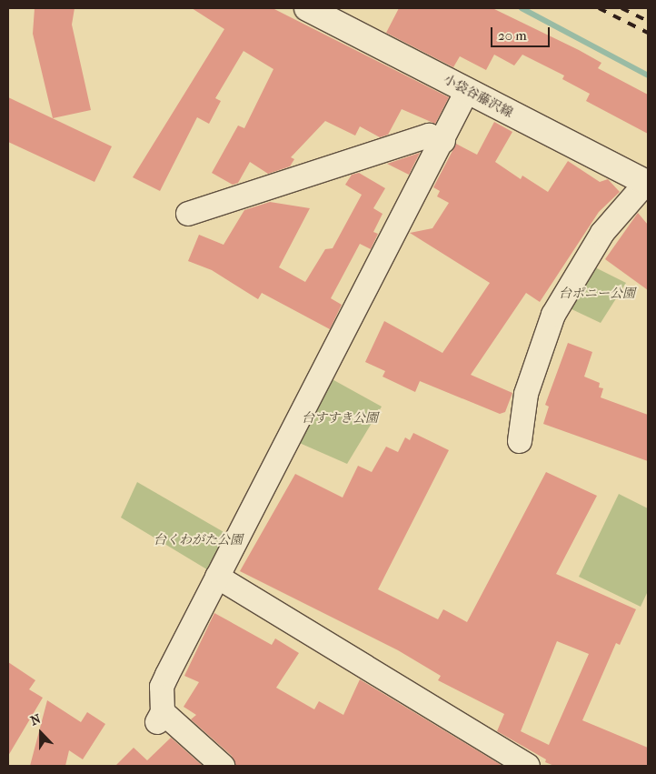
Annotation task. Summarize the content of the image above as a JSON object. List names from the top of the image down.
{
  "streets": {
    "main road": ["小袋谷藤沢線"]
  },
  "parks": ["台ポニー公園", "台すすき公園", "台くわがた公園"],
  "scale_bar": "20 m",
  "north": "top"
}
